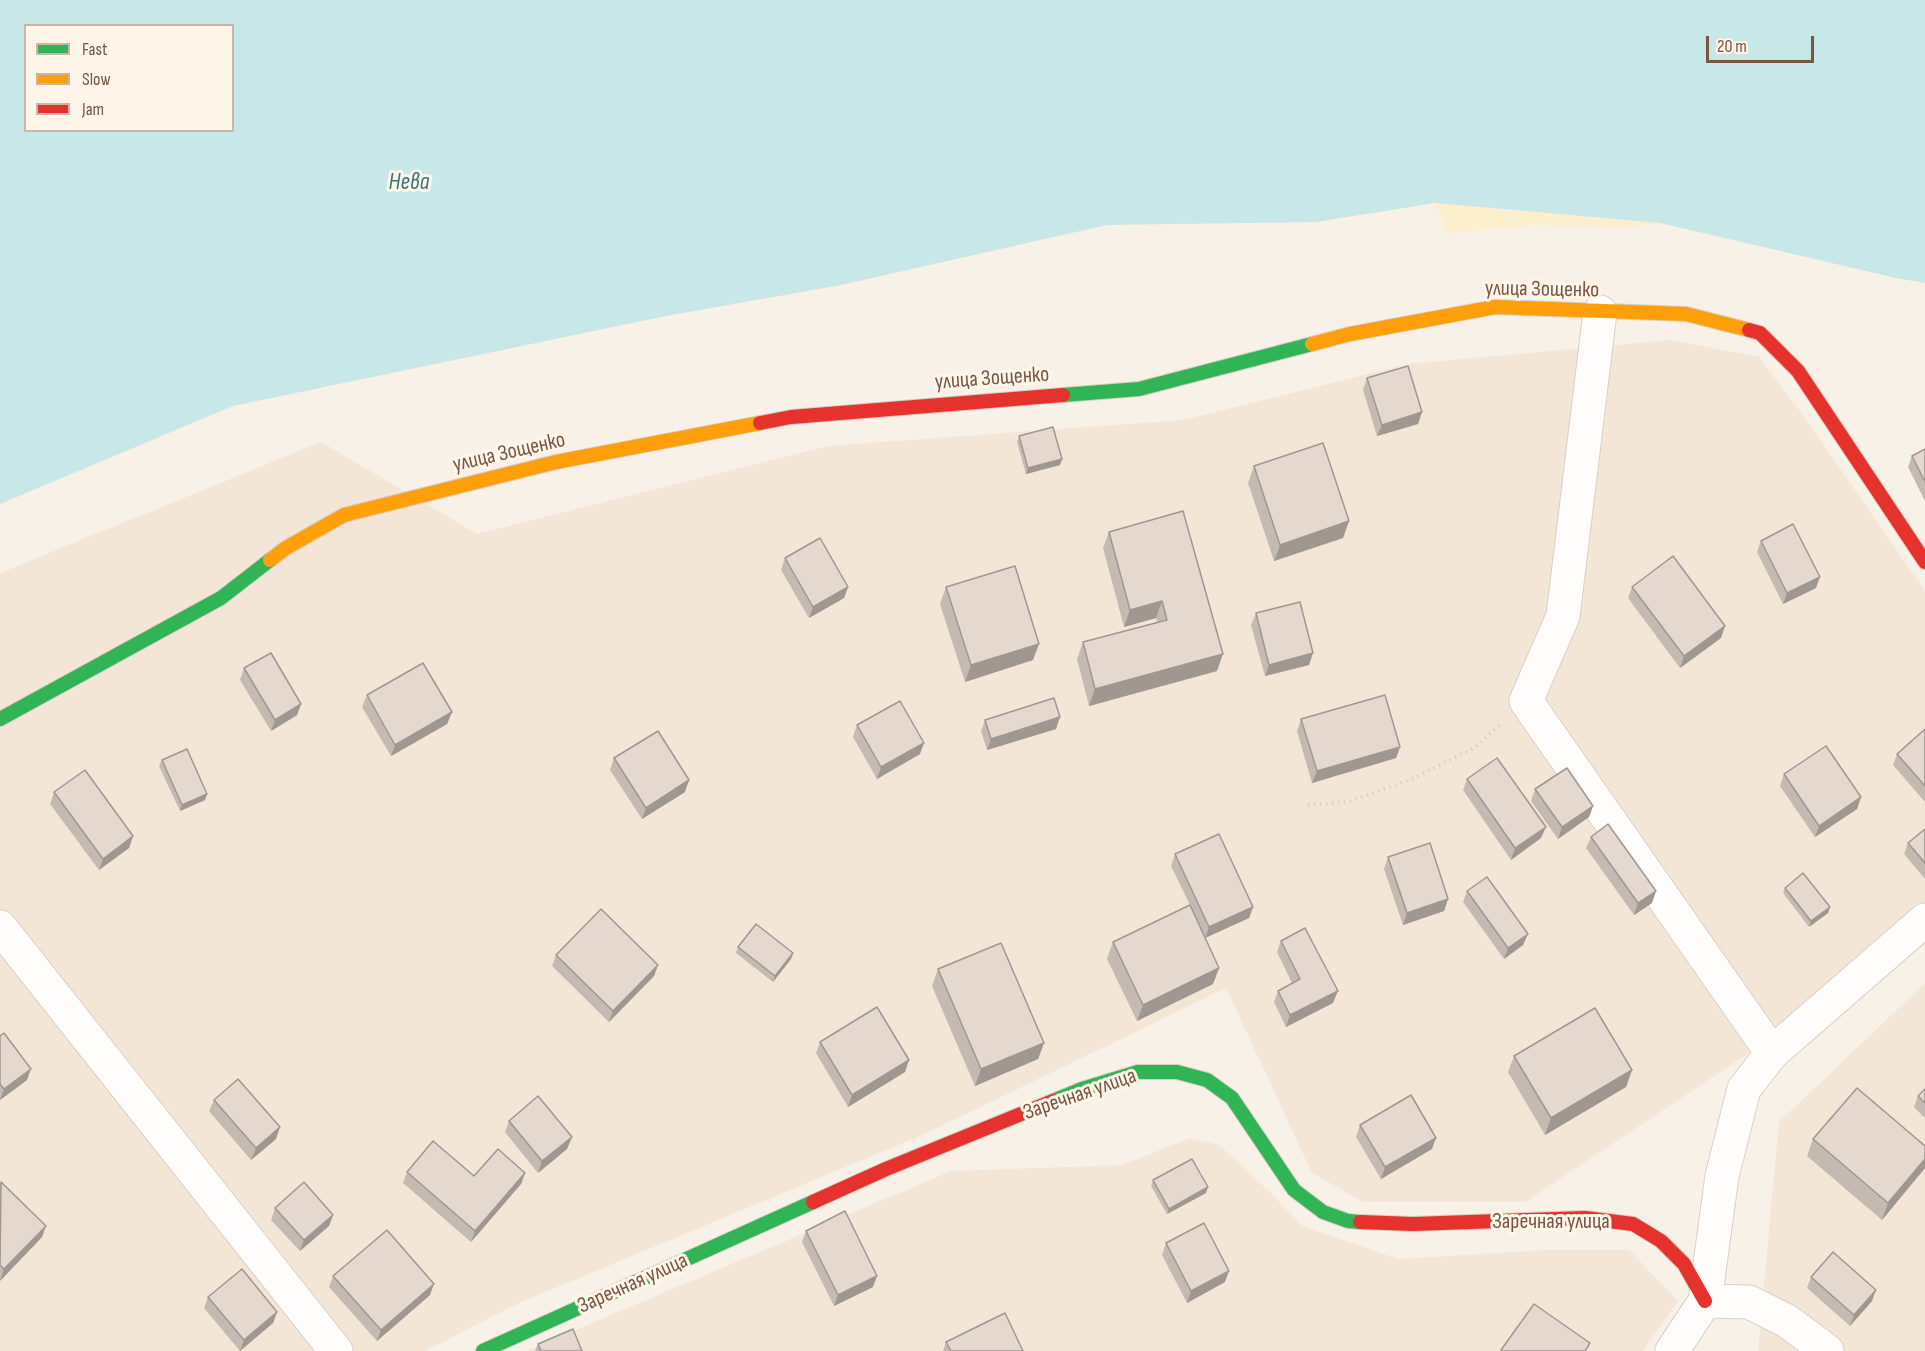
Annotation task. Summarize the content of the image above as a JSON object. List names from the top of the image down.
{
  "streets": {
    "street": ["улица Зощенко", "Заречная улица"]
  },
  "water": ["Нева"],
  "legend": ["Fast", "Slow", "Jam"],
  "scale_bar": "20 m"
}
